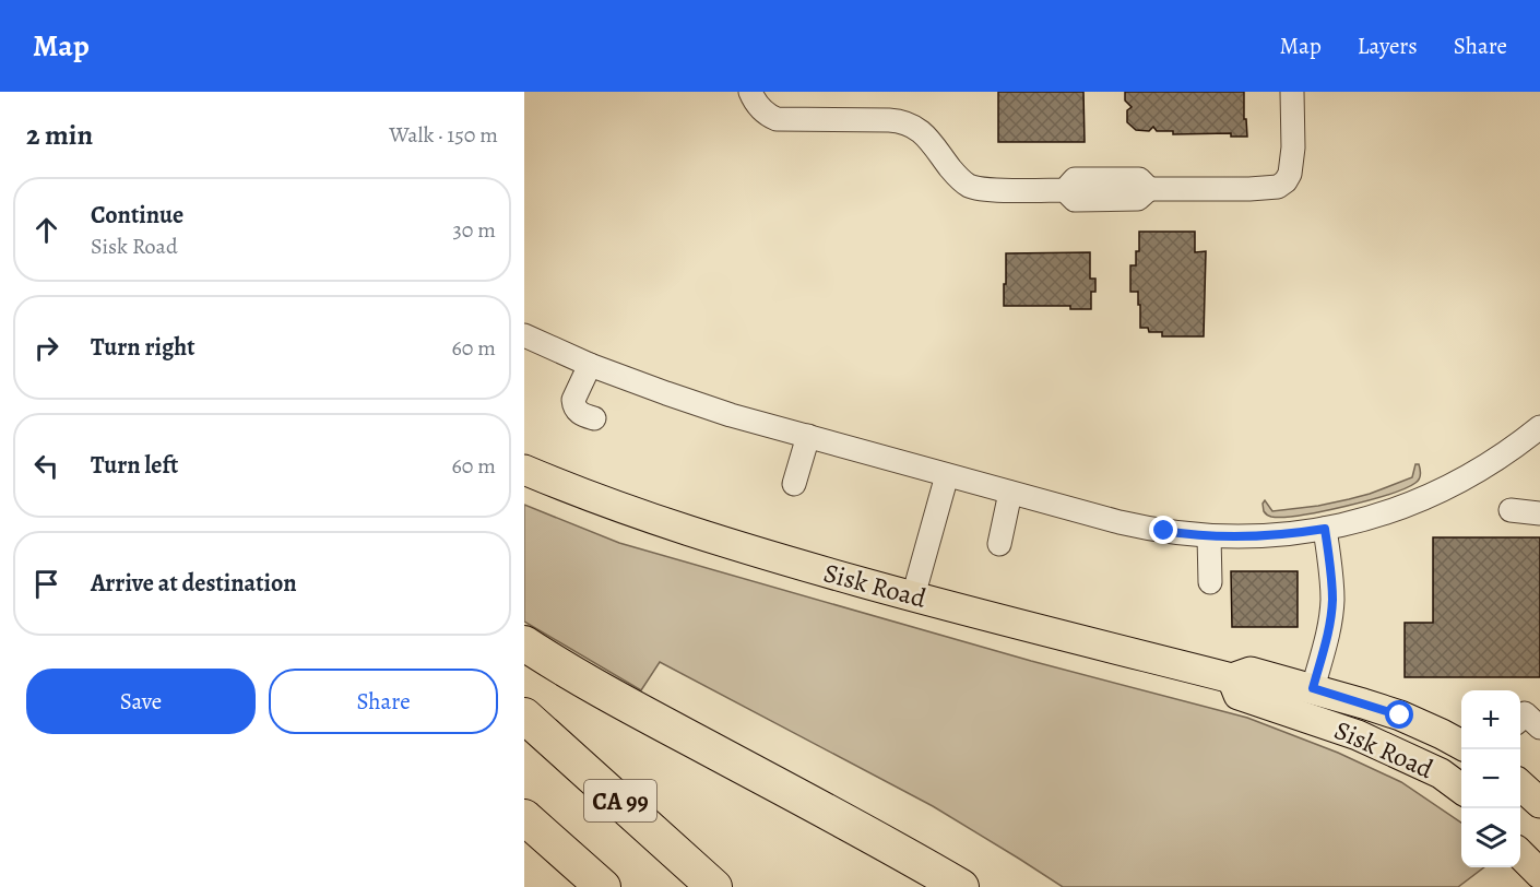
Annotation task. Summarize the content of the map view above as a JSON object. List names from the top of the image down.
{
  "streets": {
    "highway": ["CA 99"],
    "main road": ["Sisk Road"]
  },
  "page": {
    "header": "Map",
    "nav": ["Map", "Layers", "Share"],
    "heading": ["2 min", "Walk · 150 m"],
    "list": [
      ["Continue", "Sisk Road", "30 m"],
      ["Turn right", "60 m"],
      ["Turn left", "60 m"],
      "Arrive at destination"
    ],
    "buttons": ["Save", "Share"],
    "map_buttons": ["+", "−"]
  }
}
